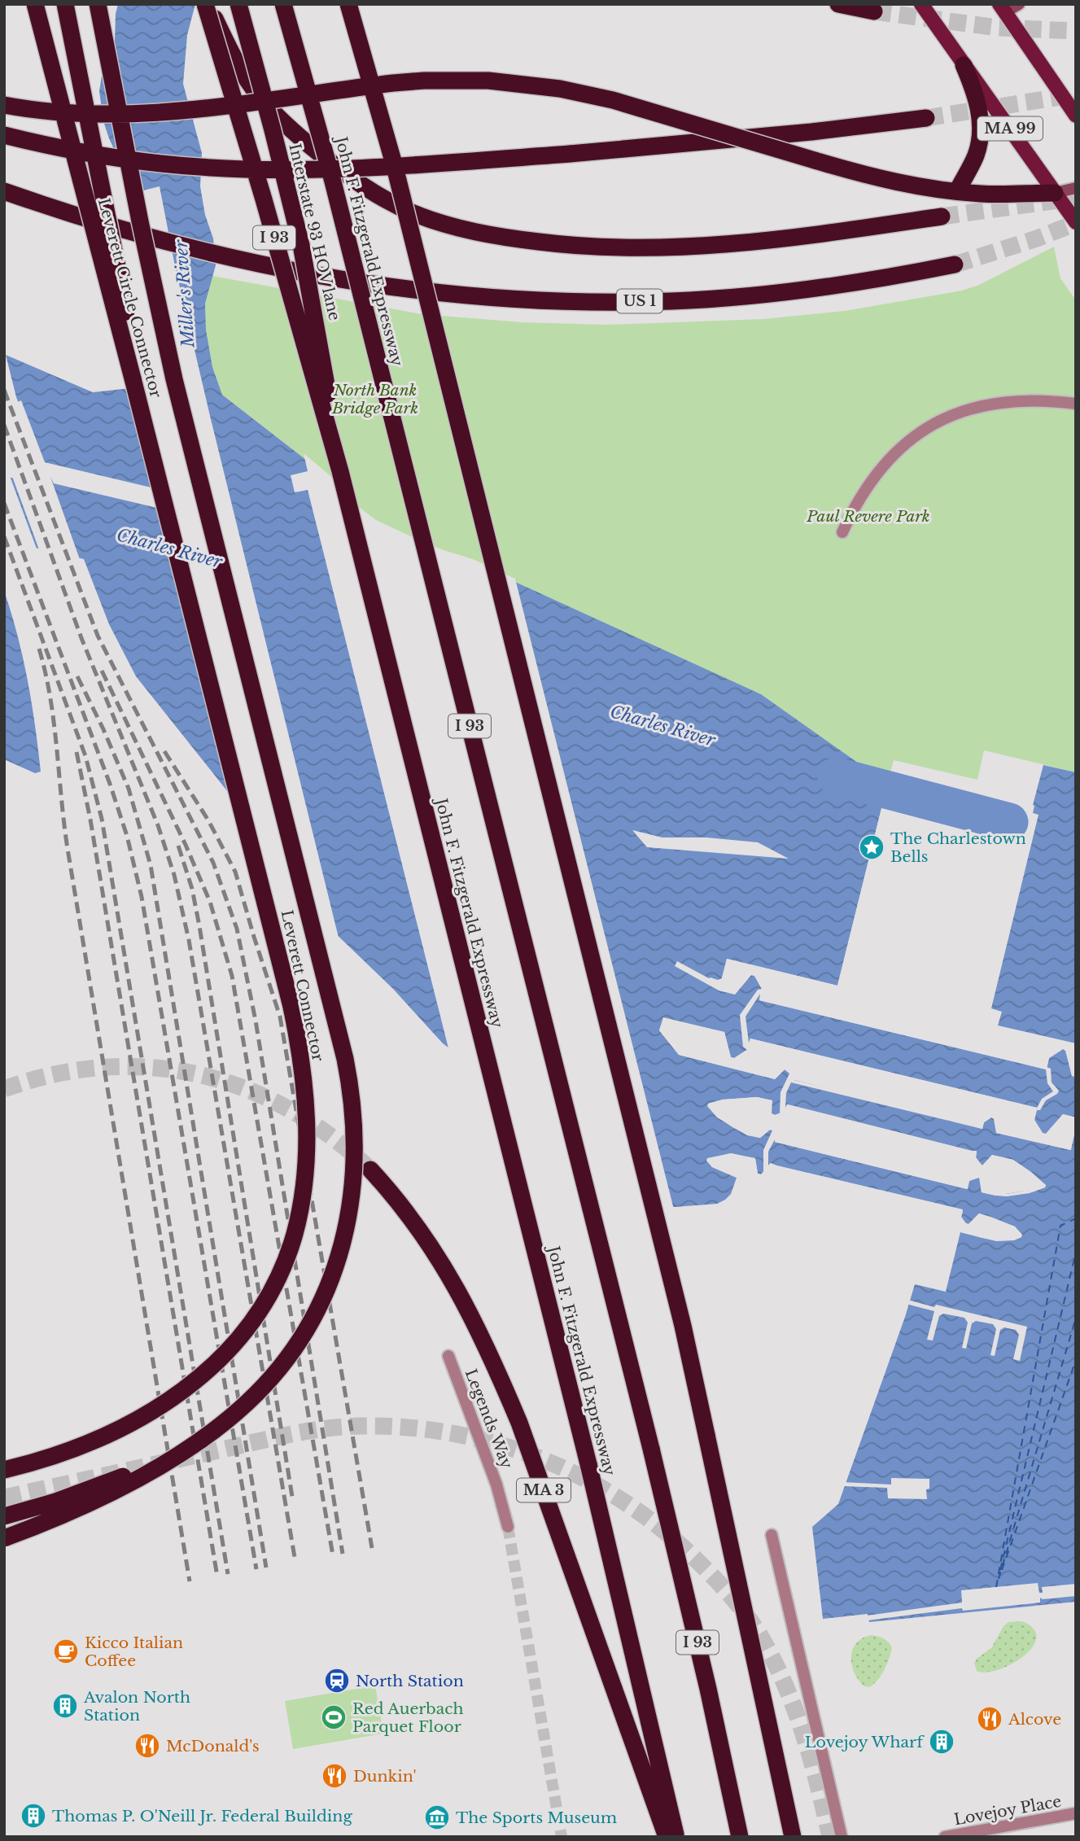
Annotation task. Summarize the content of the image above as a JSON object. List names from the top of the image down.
{
  "streets": {
    "highway": [
      "Interstate 93 HOV lane",
      "I 93",
      "John F. Fitzgerald Expressway",
      "Leverett Circle Connector",
      "US 1",
      "Leverett Connector",
      "MA 3"
    ],
    "main road": ["MA 99"],
    "street": ["Legends Way", "Lovejoy Place"]
  },
  "crossings": [
    ["Interstate 93 HOV lane", "John F. Fitzgerald Expressway"],
    ["Leverett Circle Connector", "Leverett Connector"]
  ],
  "water": ["Miller's River", "Charles River"],
  "parks": ["North Bank Bridge Park", "Paul Revere Park"],
  "places": {
    "place": ["The Charlestown Bells"],
    "cafe": ["Kicco Italian Coffee"],
    "station": ["North Station"],
    "building": ["Avalon North Station", "Lovejoy Wharf", "Thomas P. O'Neill Jr. Federal Building"],
    "sports": ["Red Auerbach Parquet Floor"],
    "restaurant": ["Alcove", "McDonald's", "Dunkin'"],
    "museum": ["The Sports Museum"]
  }
}
